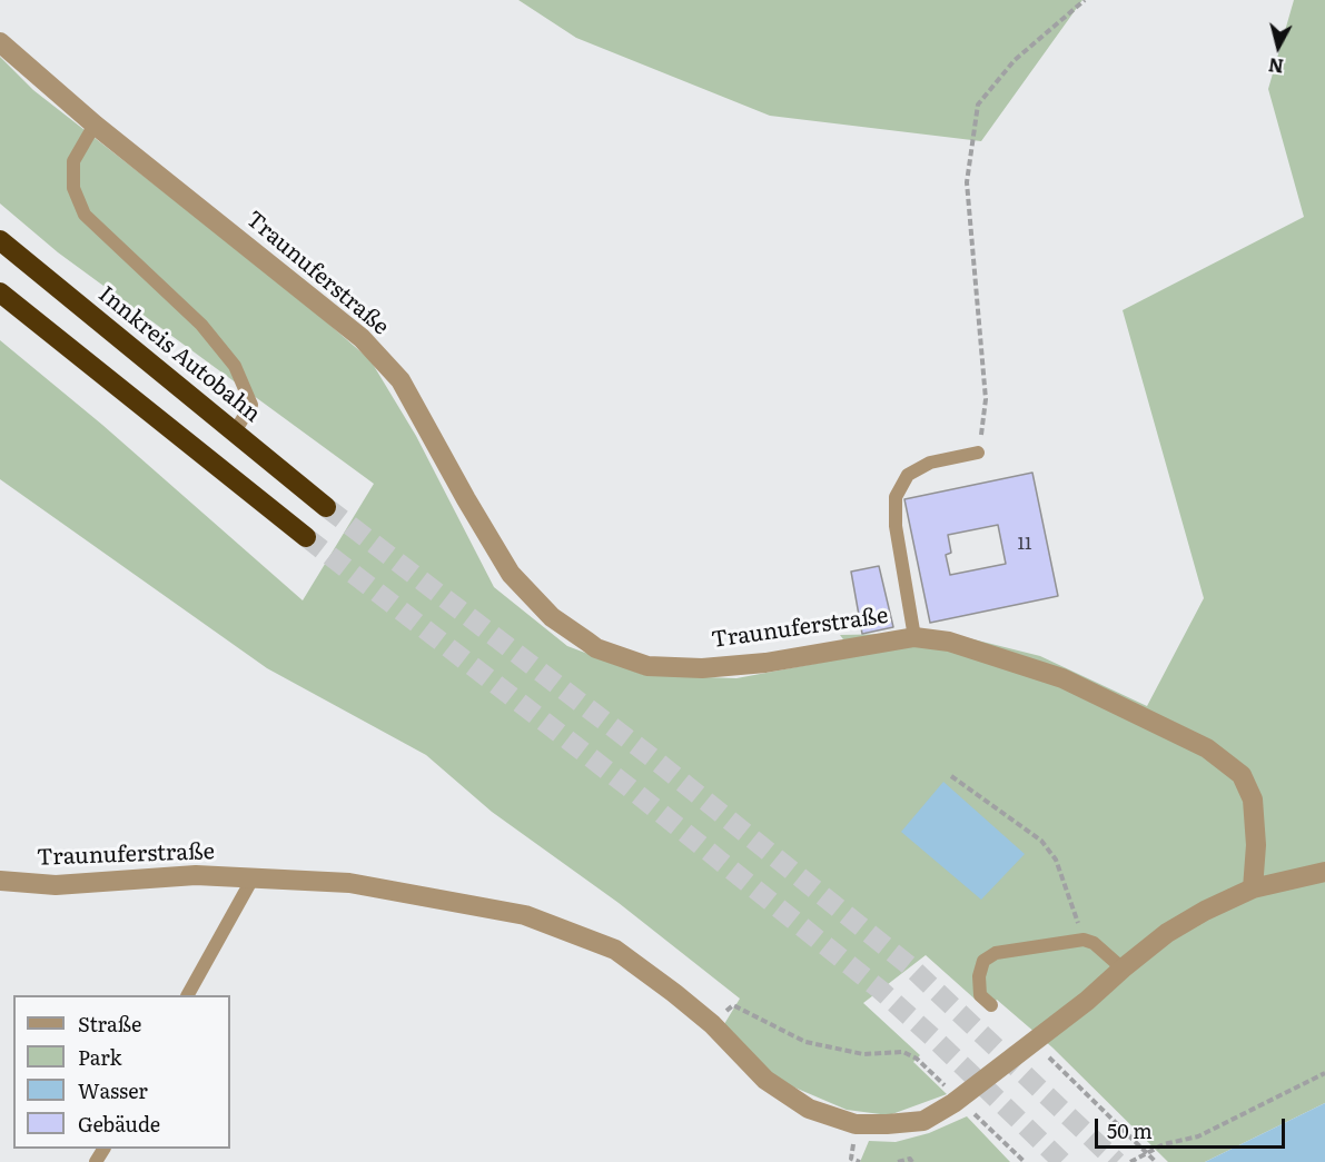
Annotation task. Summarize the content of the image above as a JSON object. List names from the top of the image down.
{
  "streets": {
    "highway": ["Innkreis Autobahn"],
    "street": ["Traunuferstraße"]
  },
  "house_numbers": ["11"],
  "legend": [
    "Straße",
    "Park",
    "Wasser",
    "Gebäude"
  ],
  "scale_bar": "50 m",
  "north": "bottom"
}
